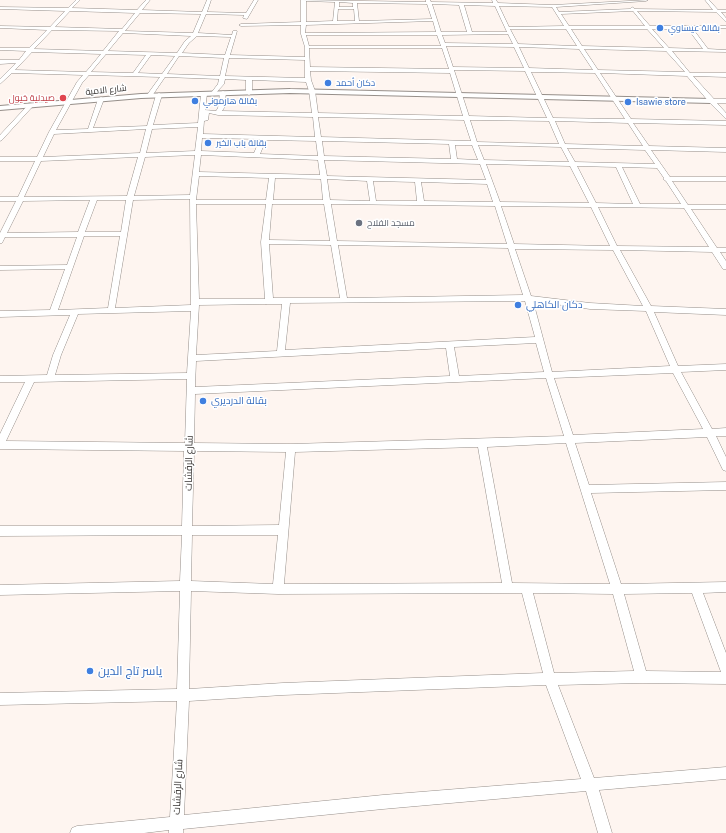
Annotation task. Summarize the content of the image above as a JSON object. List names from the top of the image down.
{
  "streets": {
    "street": ["شارع الامية", "شارع الرقشات"]
  },
  "crossings": [
    ["شارع الامية", "شارع الرقشات"]
  ],
  "places": [
    "بقالة عيساوي",
    "دكان أحمد",
    "صيدلية خيول",
    "بقالة هارموني",
    "Isawie store",
    "بقالة باب الخير",
    "مسجد الفلاح",
    "دكان الكاهلي",
    "بقالة الدرديري",
    "ياسر تاج الدين"
  ]
}
